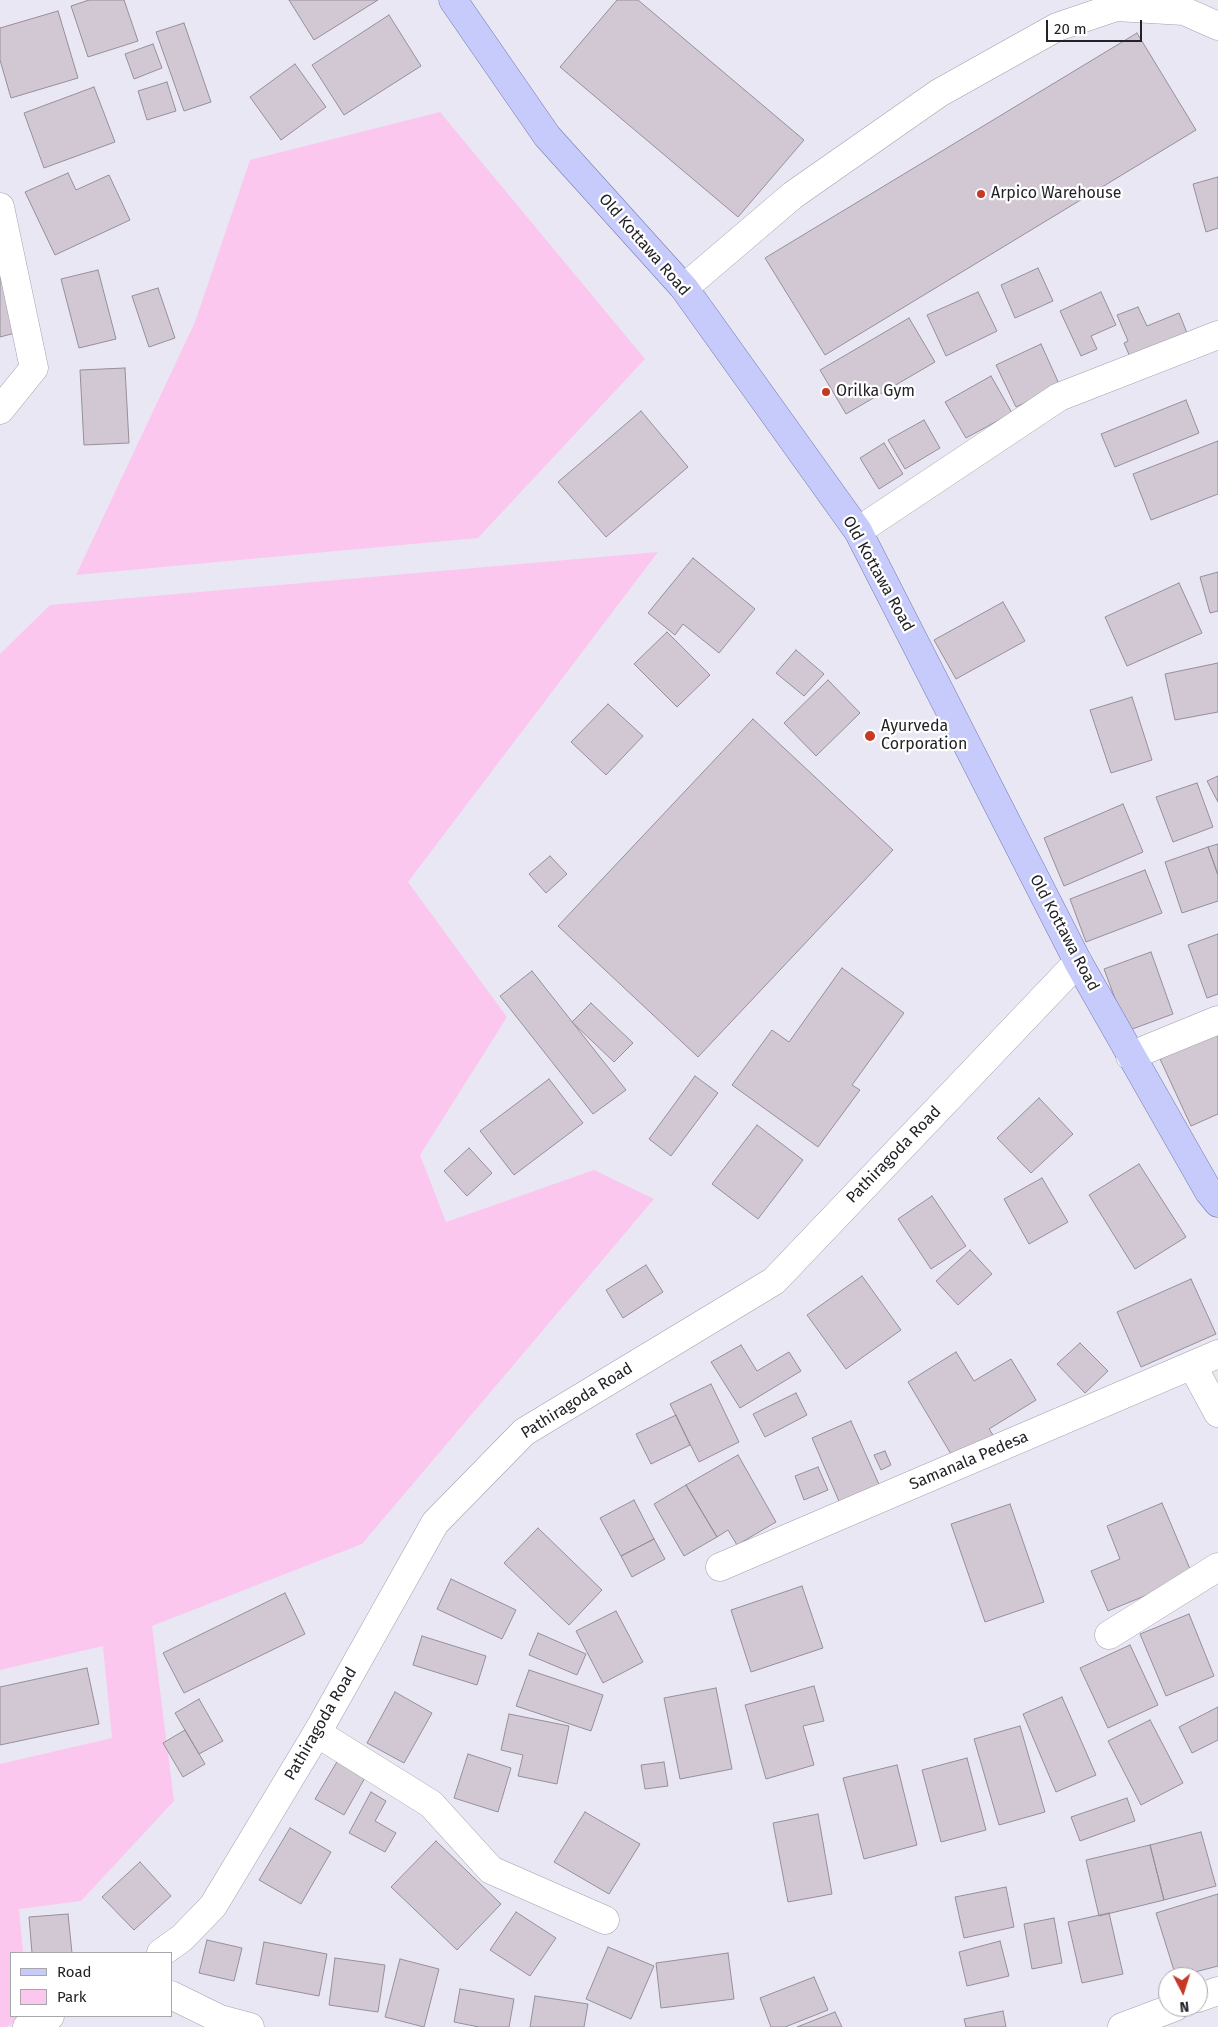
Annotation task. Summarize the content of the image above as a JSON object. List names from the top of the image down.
{
  "streets": {
    "main road": ["Old Kottawa Road"],
    "street": ["Pathiragoda Road", "Samanala Pedesa"]
  },
  "crossings": [
    ["Old Kottawa Road", "Pathiragoda Road"]
  ],
  "places": ["Arpico Warehouse", "Orilka Gym", "Ayurveda Corporation"],
  "legend": ["Road", "Park"],
  "scale_bar": "20 m",
  "north": "bottom"
}
